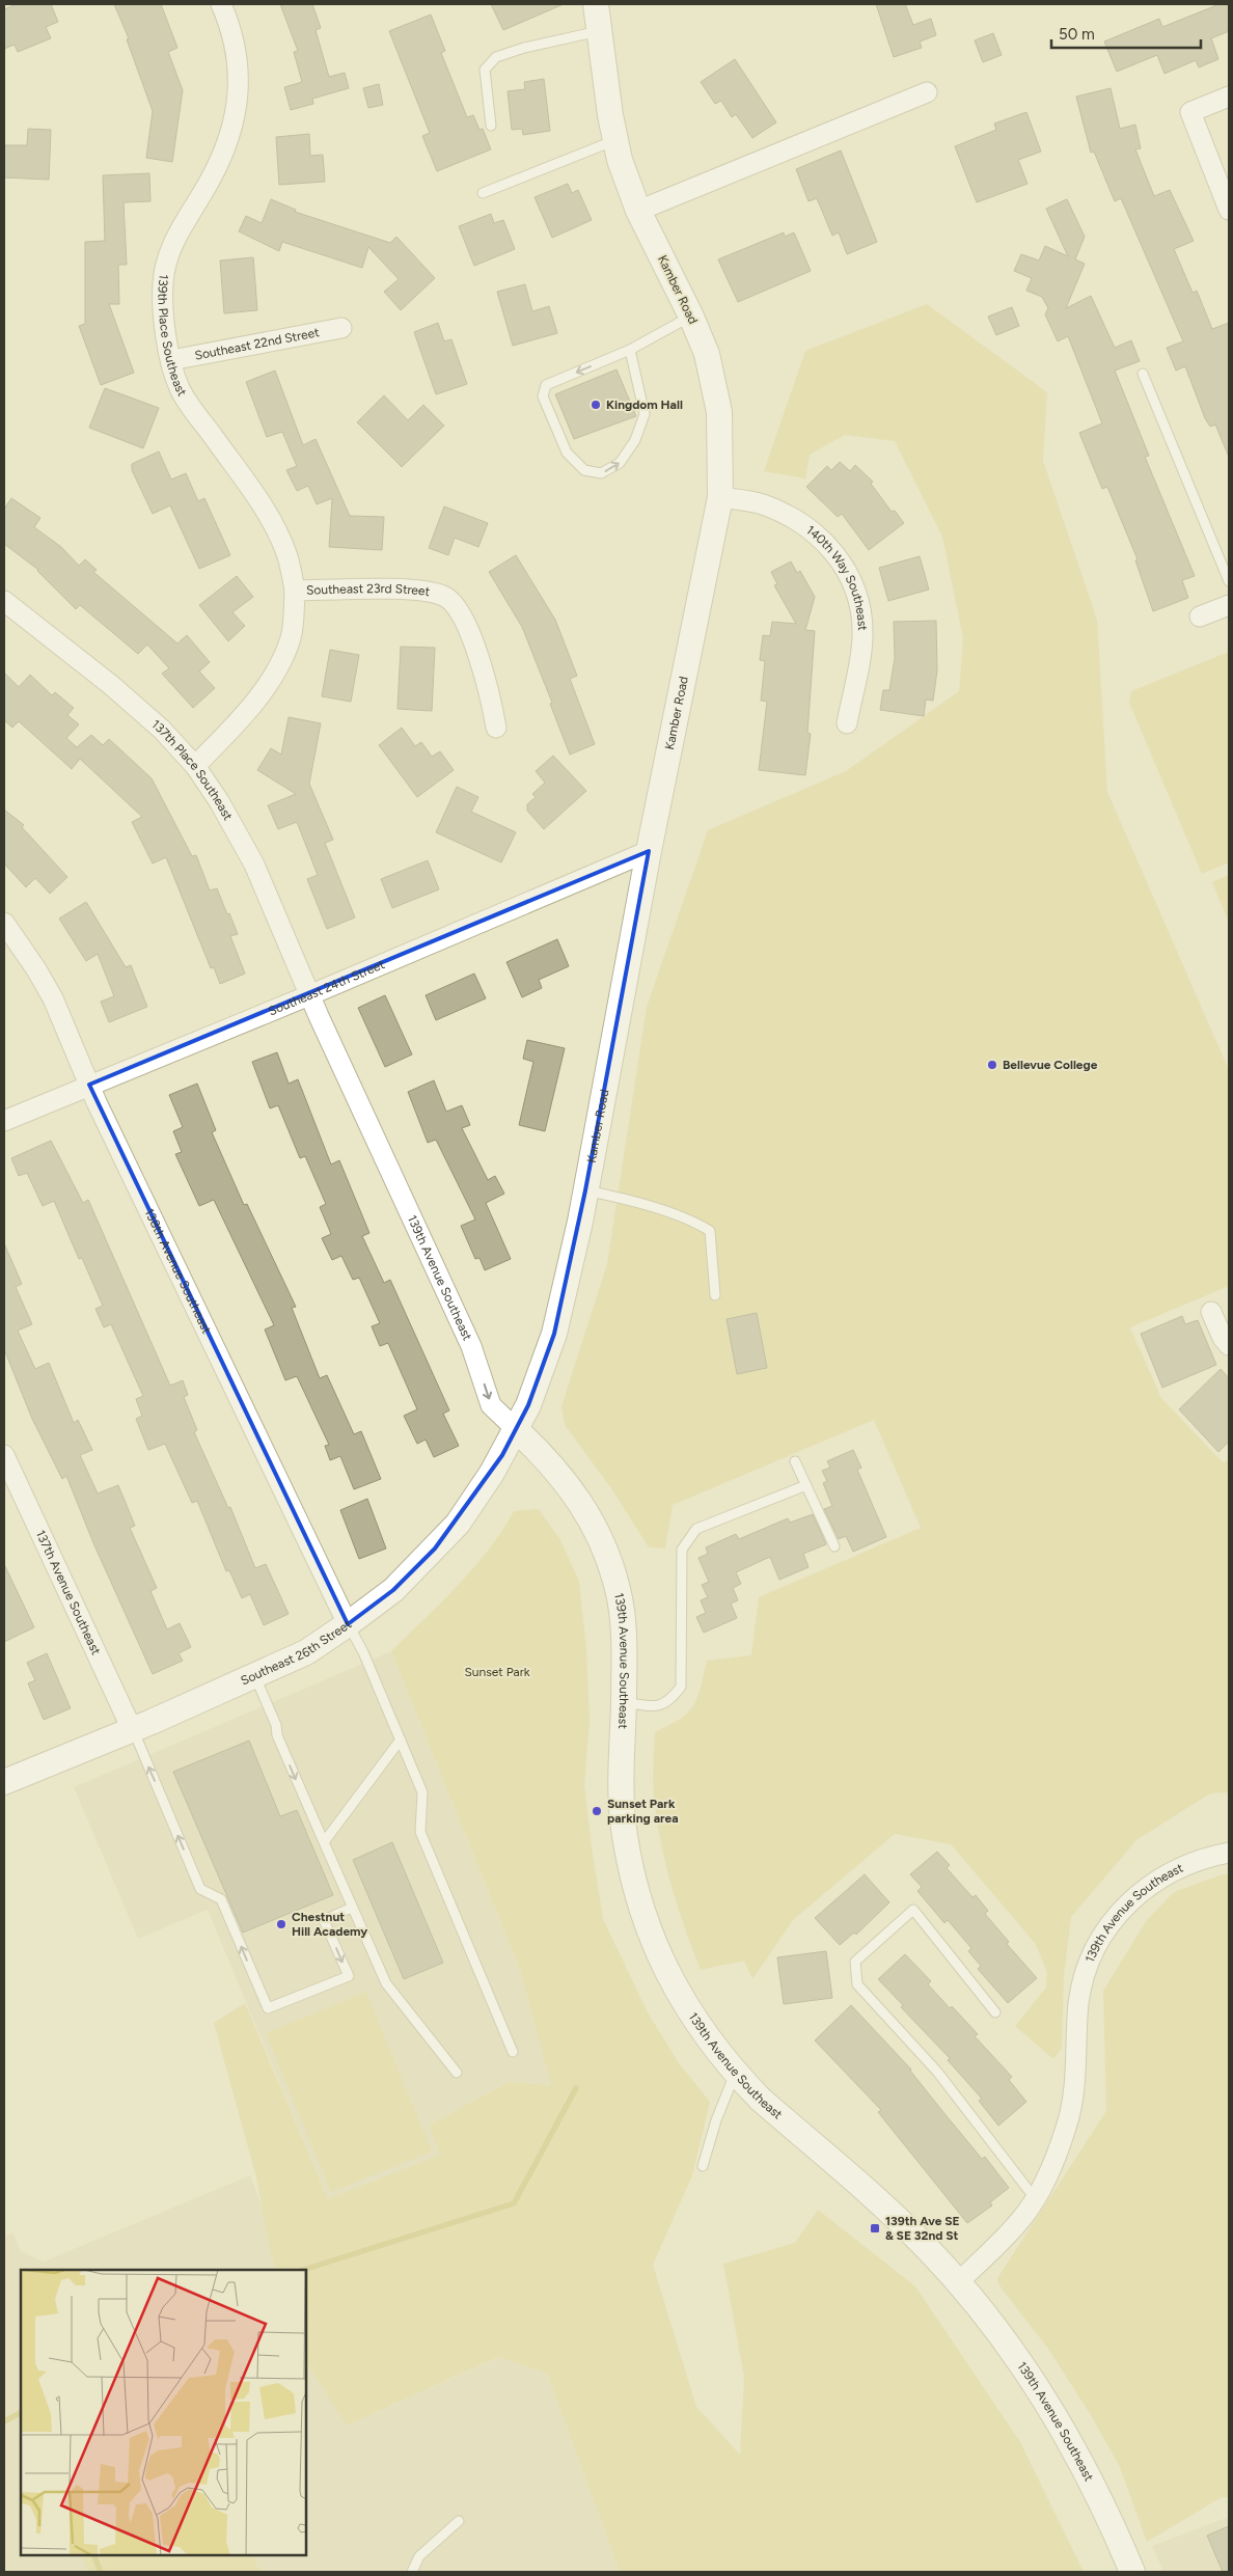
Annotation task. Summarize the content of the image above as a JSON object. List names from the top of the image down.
{
  "streets": {
    "street": [
      "Kamber Road",
      "139th Place Southeast",
      "Southeast 22nd Street",
      "140th Way Southeast",
      "Southeast 23rd Street",
      "137th Place Southeast",
      "Southeast 24th Street",
      "138th Avenue Southeast",
      "139th Avenue Southeast",
      "137th Avenue Southeast",
      "Southeast 26th Street"
    ]
  },
  "crossings": [
    ["Kamber Road", "140th Way Southeast"],
    ["Kamber Road", "Southeast 24th Street"],
    ["Kamber Road", "139th Avenue Southeast"],
    ["Kamber Road", "Southeast 26th Street"],
    ["139th Place Southeast", "Southeast 22nd Street"],
    ["139th Place Southeast", "Southeast 23rd Street"],
    ["Southeast 23rd Street", "137th Place Southeast"],
    ["137th Place Southeast", "Southeast 24th Street"],
    ["137th Place Southeast", "139th Avenue Southeast"],
    ["Southeast 24th Street", "138th Avenue Southeast"],
    ["Southeast 24th Street", "139th Avenue Southeast"],
    ["138th Avenue Southeast", "Southeast 26th Street"],
    ["139th Avenue Southeast", "Southeast 26th Street"],
    ["137th Avenue Southeast", "Southeast 26th Street"]
  ],
  "parks": ["Sunset Park"],
  "places": {
    "other": [
      "Kingdom Hall",
      "Bellevue College",
      "Sunset Park parking area",
      "Chestnut Hill Academy"
    ],
    "transit": ["139th Ave SE & SE 32nd St"]
  },
  "scale_bar": "50 m"
}
